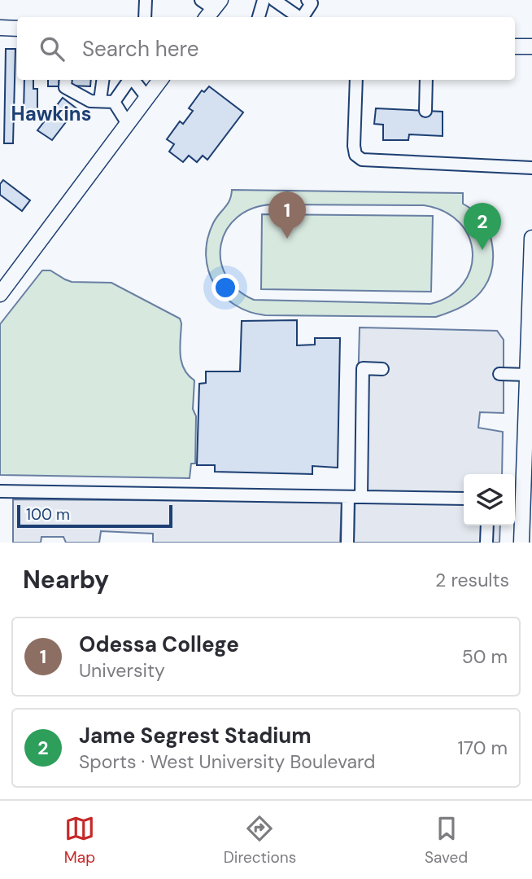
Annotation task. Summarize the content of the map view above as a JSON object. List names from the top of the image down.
{
  "districts": ["Hawkins"],
  "scale_bar": "100 m",
  "page": {
    "search": "Search here",
    "pins": ["1", "2"],
    "scale": "100 m",
    "heading": ["Nearby", "2 results"],
    "list": [
      {
        "mark": "1",
        "name": "Odessa College",
        "note": "University",
        "value": "50 m"
      },
      {
        "mark": "2",
        "name": "Jame Segrest Stadium",
        "note": "Sports · West University Boulevard",
        "value": "170 m"
      }
    ],
    "nav": ["Map", "Directions", "Saved"]
  }
}
